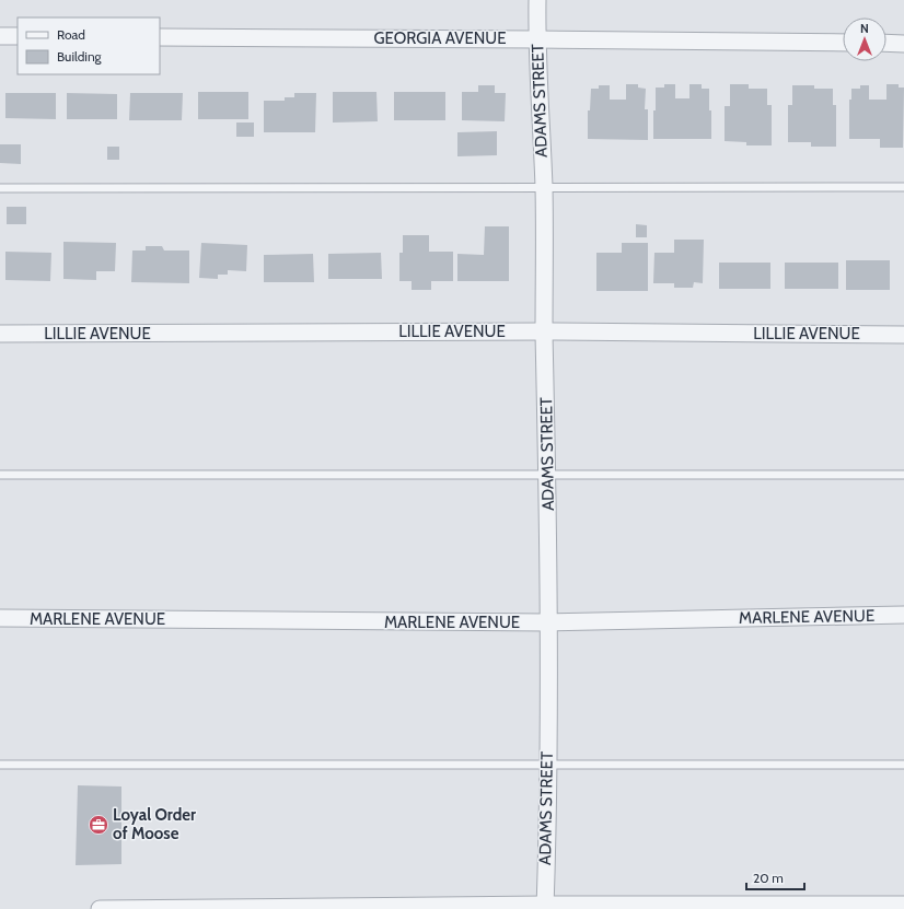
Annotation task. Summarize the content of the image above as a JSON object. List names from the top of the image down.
{
  "streets": {
    "street": [
      "GEORGIA AVENUE",
      "ADAMS STREET",
      "LILLIE AVENUE",
      "MARLENE AVENUE"
    ]
  },
  "crossings": [
    ["GEORGIA AVENUE", "ADAMS STREET"],
    ["ADAMS STREET", "LILLIE AVENUE"],
    ["ADAMS STREET", "MARLENE AVENUE"]
  ],
  "places": {
    "office": ["Loyal Order of Moose"]
  },
  "legend": ["Road", "Building"],
  "scale_bar": "20 m",
  "north": "top"
}
